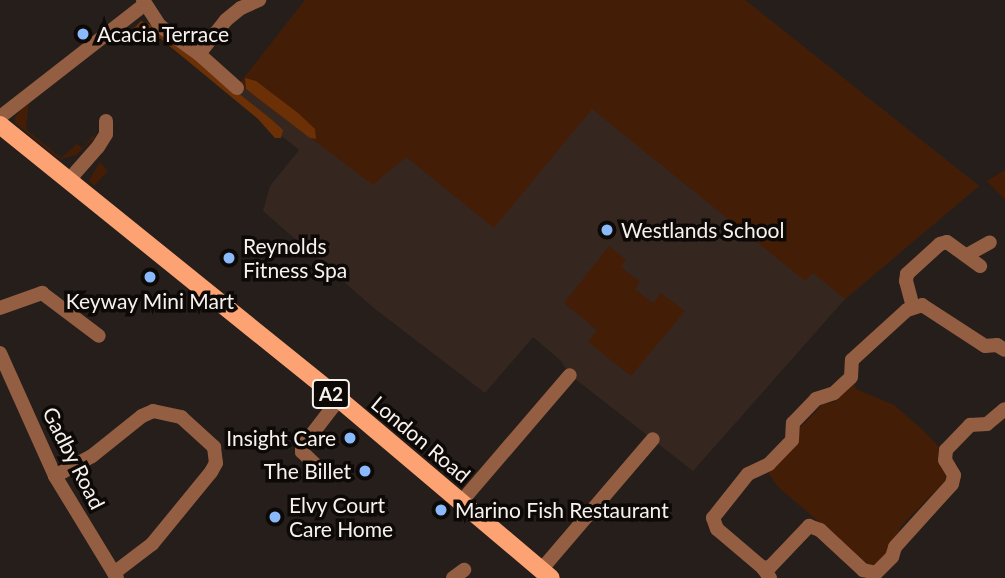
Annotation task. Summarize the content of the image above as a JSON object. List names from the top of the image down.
{
  "streets": {
    "main road": ["A2", "London Road"],
    "street": ["Gadby Road"]
  },
  "places": [
    "Acacia Terrace",
    "Westlands School",
    "Reynolds Fitness Spa",
    "Keyway Mini Mart",
    "Insight Care",
    "The Billet",
    "Marino Fish Restaurant",
    "Elvy Court Care Home"
  ]
}
